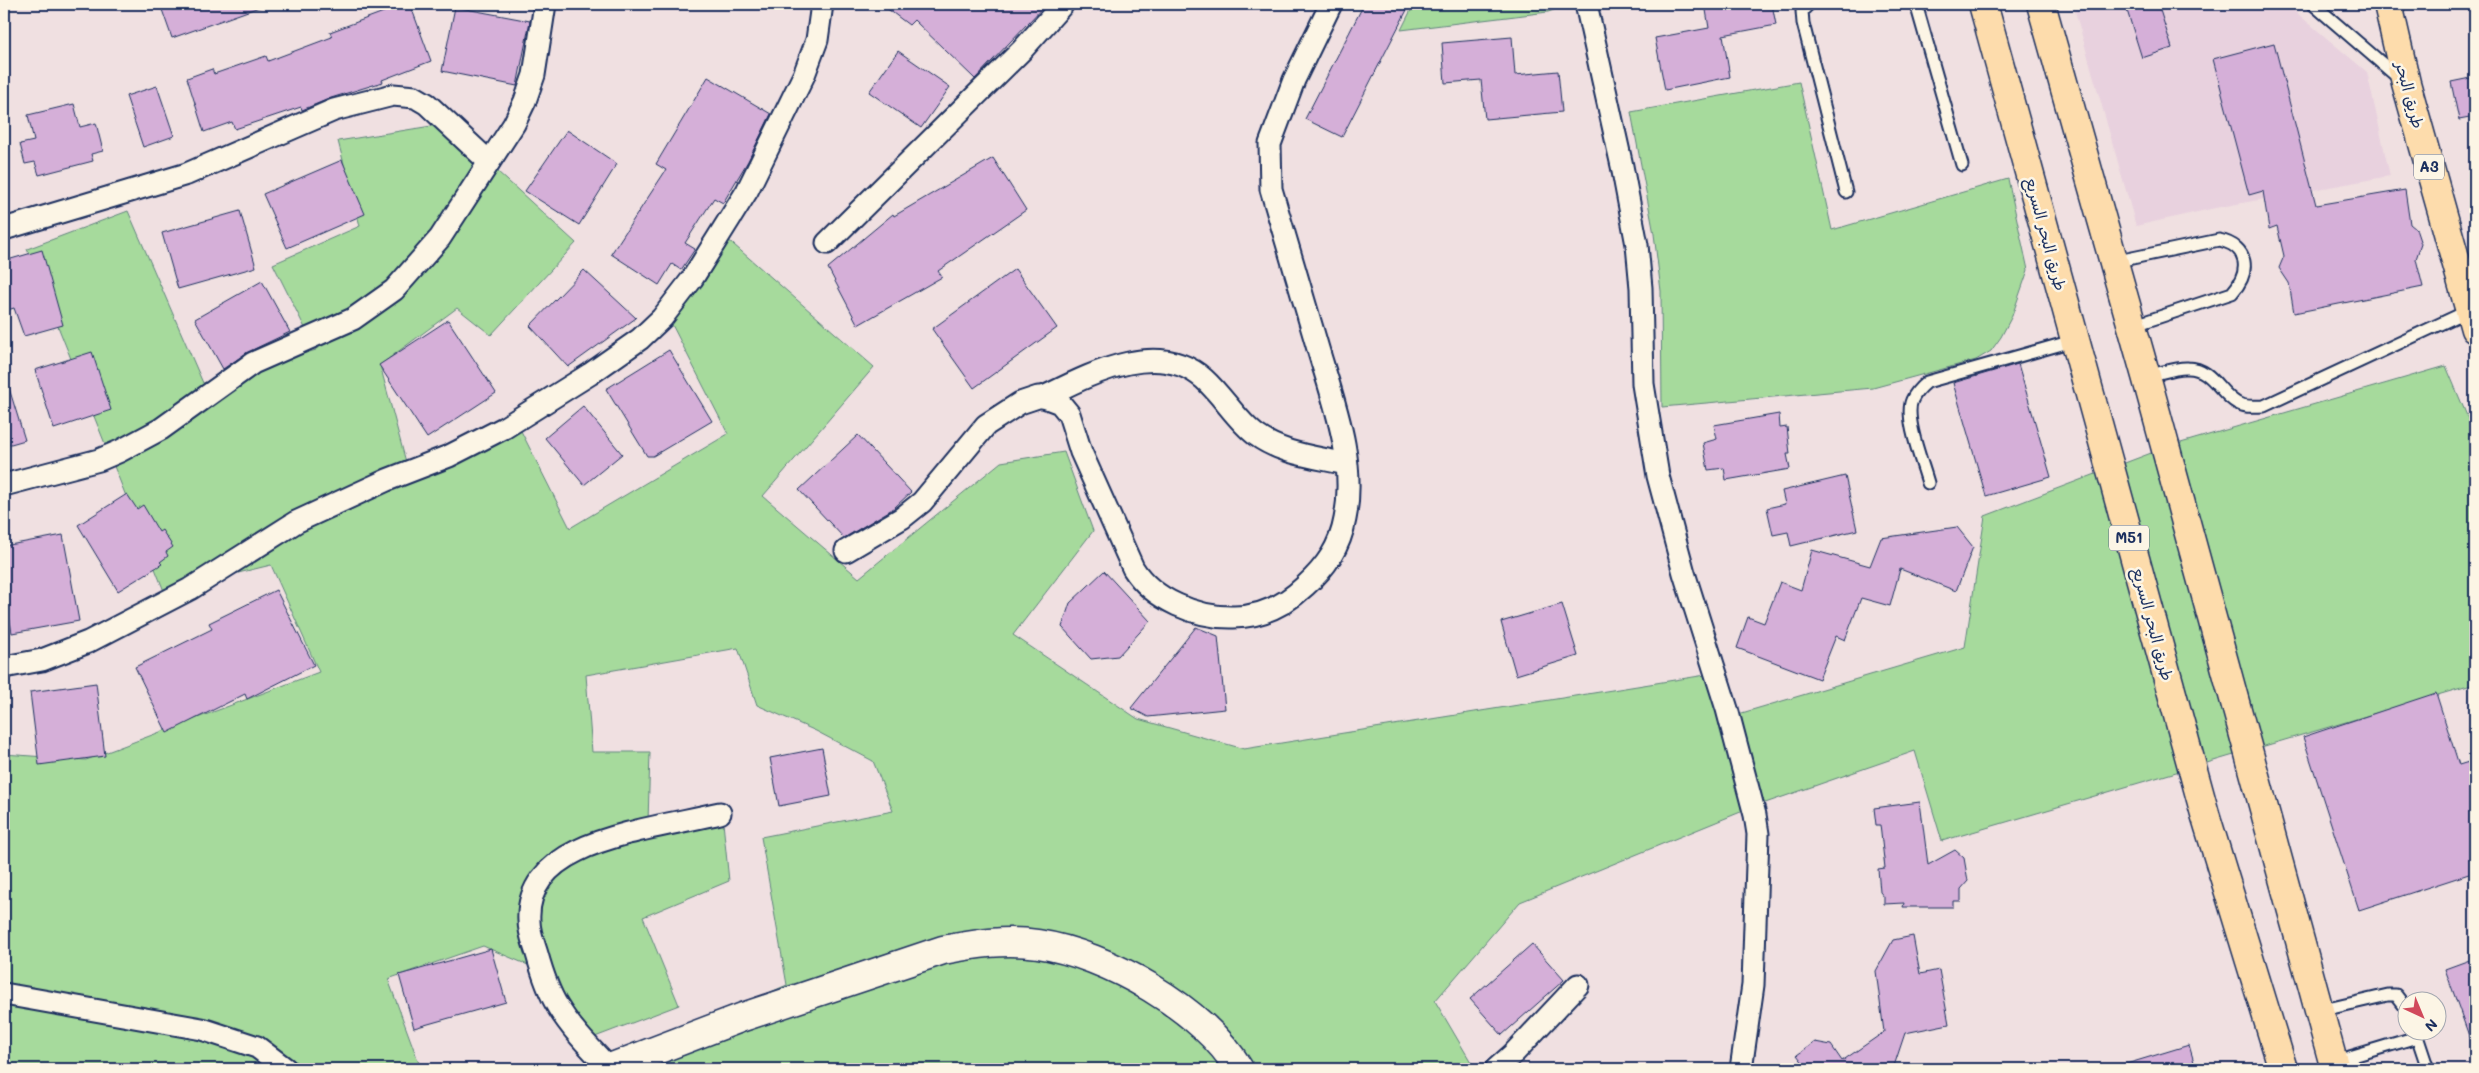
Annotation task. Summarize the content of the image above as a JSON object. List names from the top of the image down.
{
  "streets": {
    "highway": [
      "طريق البحر",
      "A3",
      "طريق البحر السريع",
      "M51"
    ]
  },
  "north": "bottom right"
}
